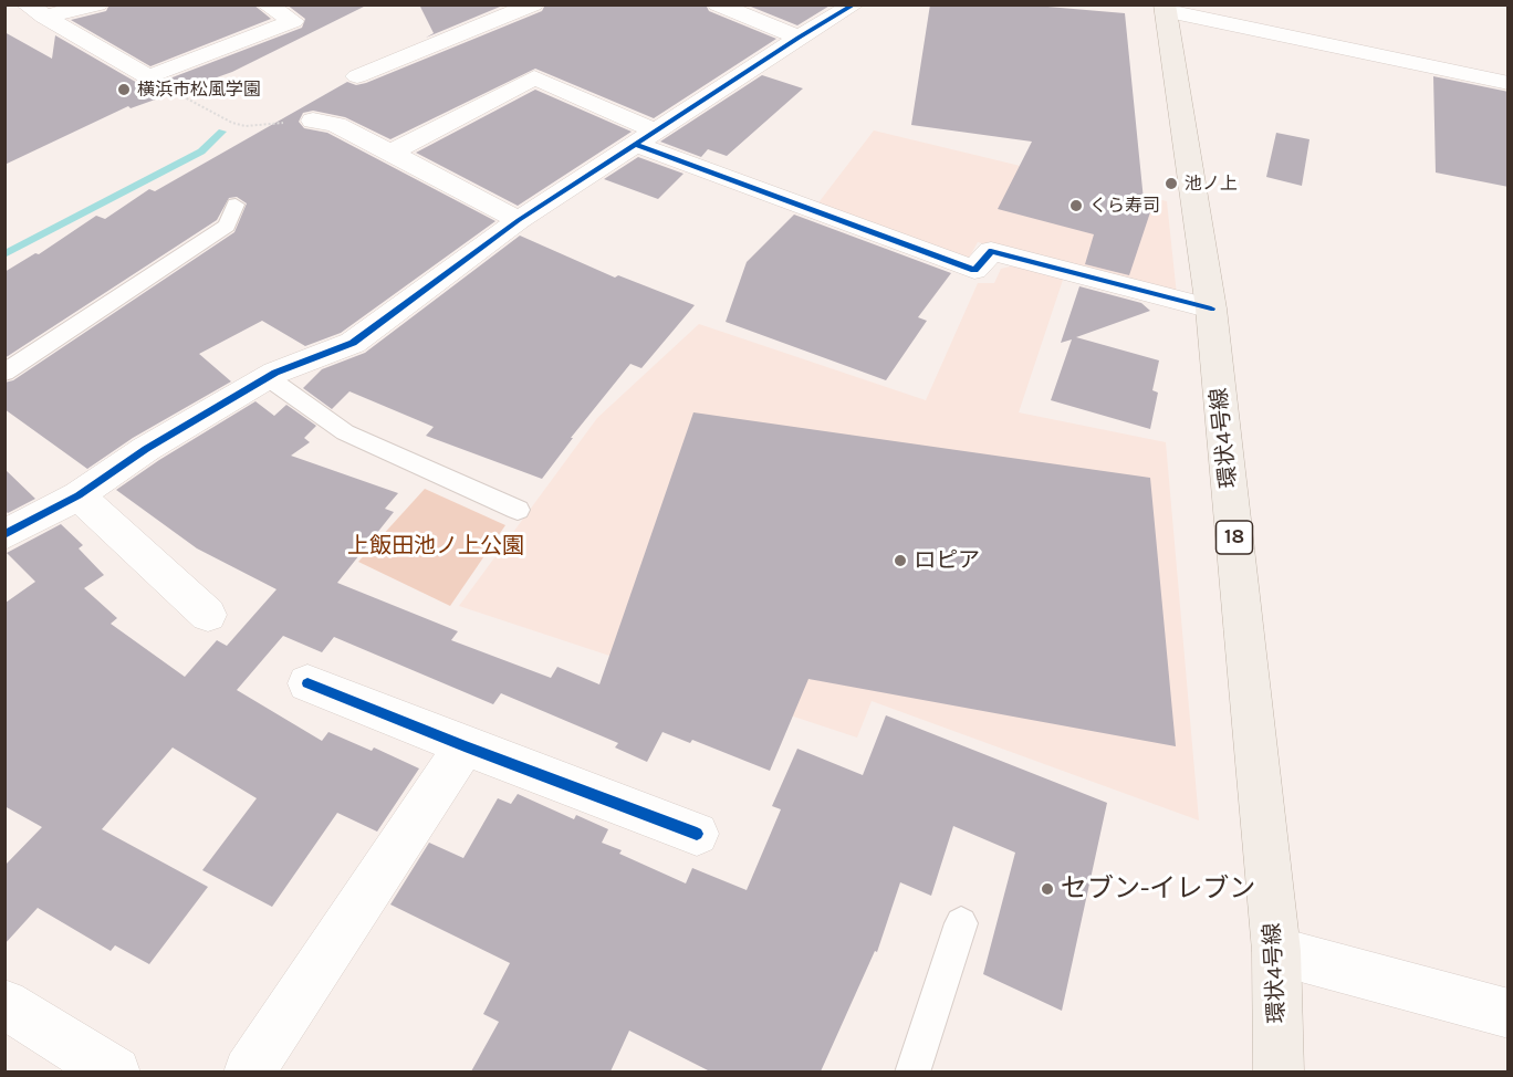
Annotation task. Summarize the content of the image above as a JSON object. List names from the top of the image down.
{
  "streets": {
    "main road": ["環状4号線", "18"]
  },
  "parks": ["上飯田池ノ上公園"],
  "places": [
    "横浜市松風学園",
    "池ノ上",
    "くら寿司",
    "ロピア",
    "セブン-イレブン"
  ]
}
